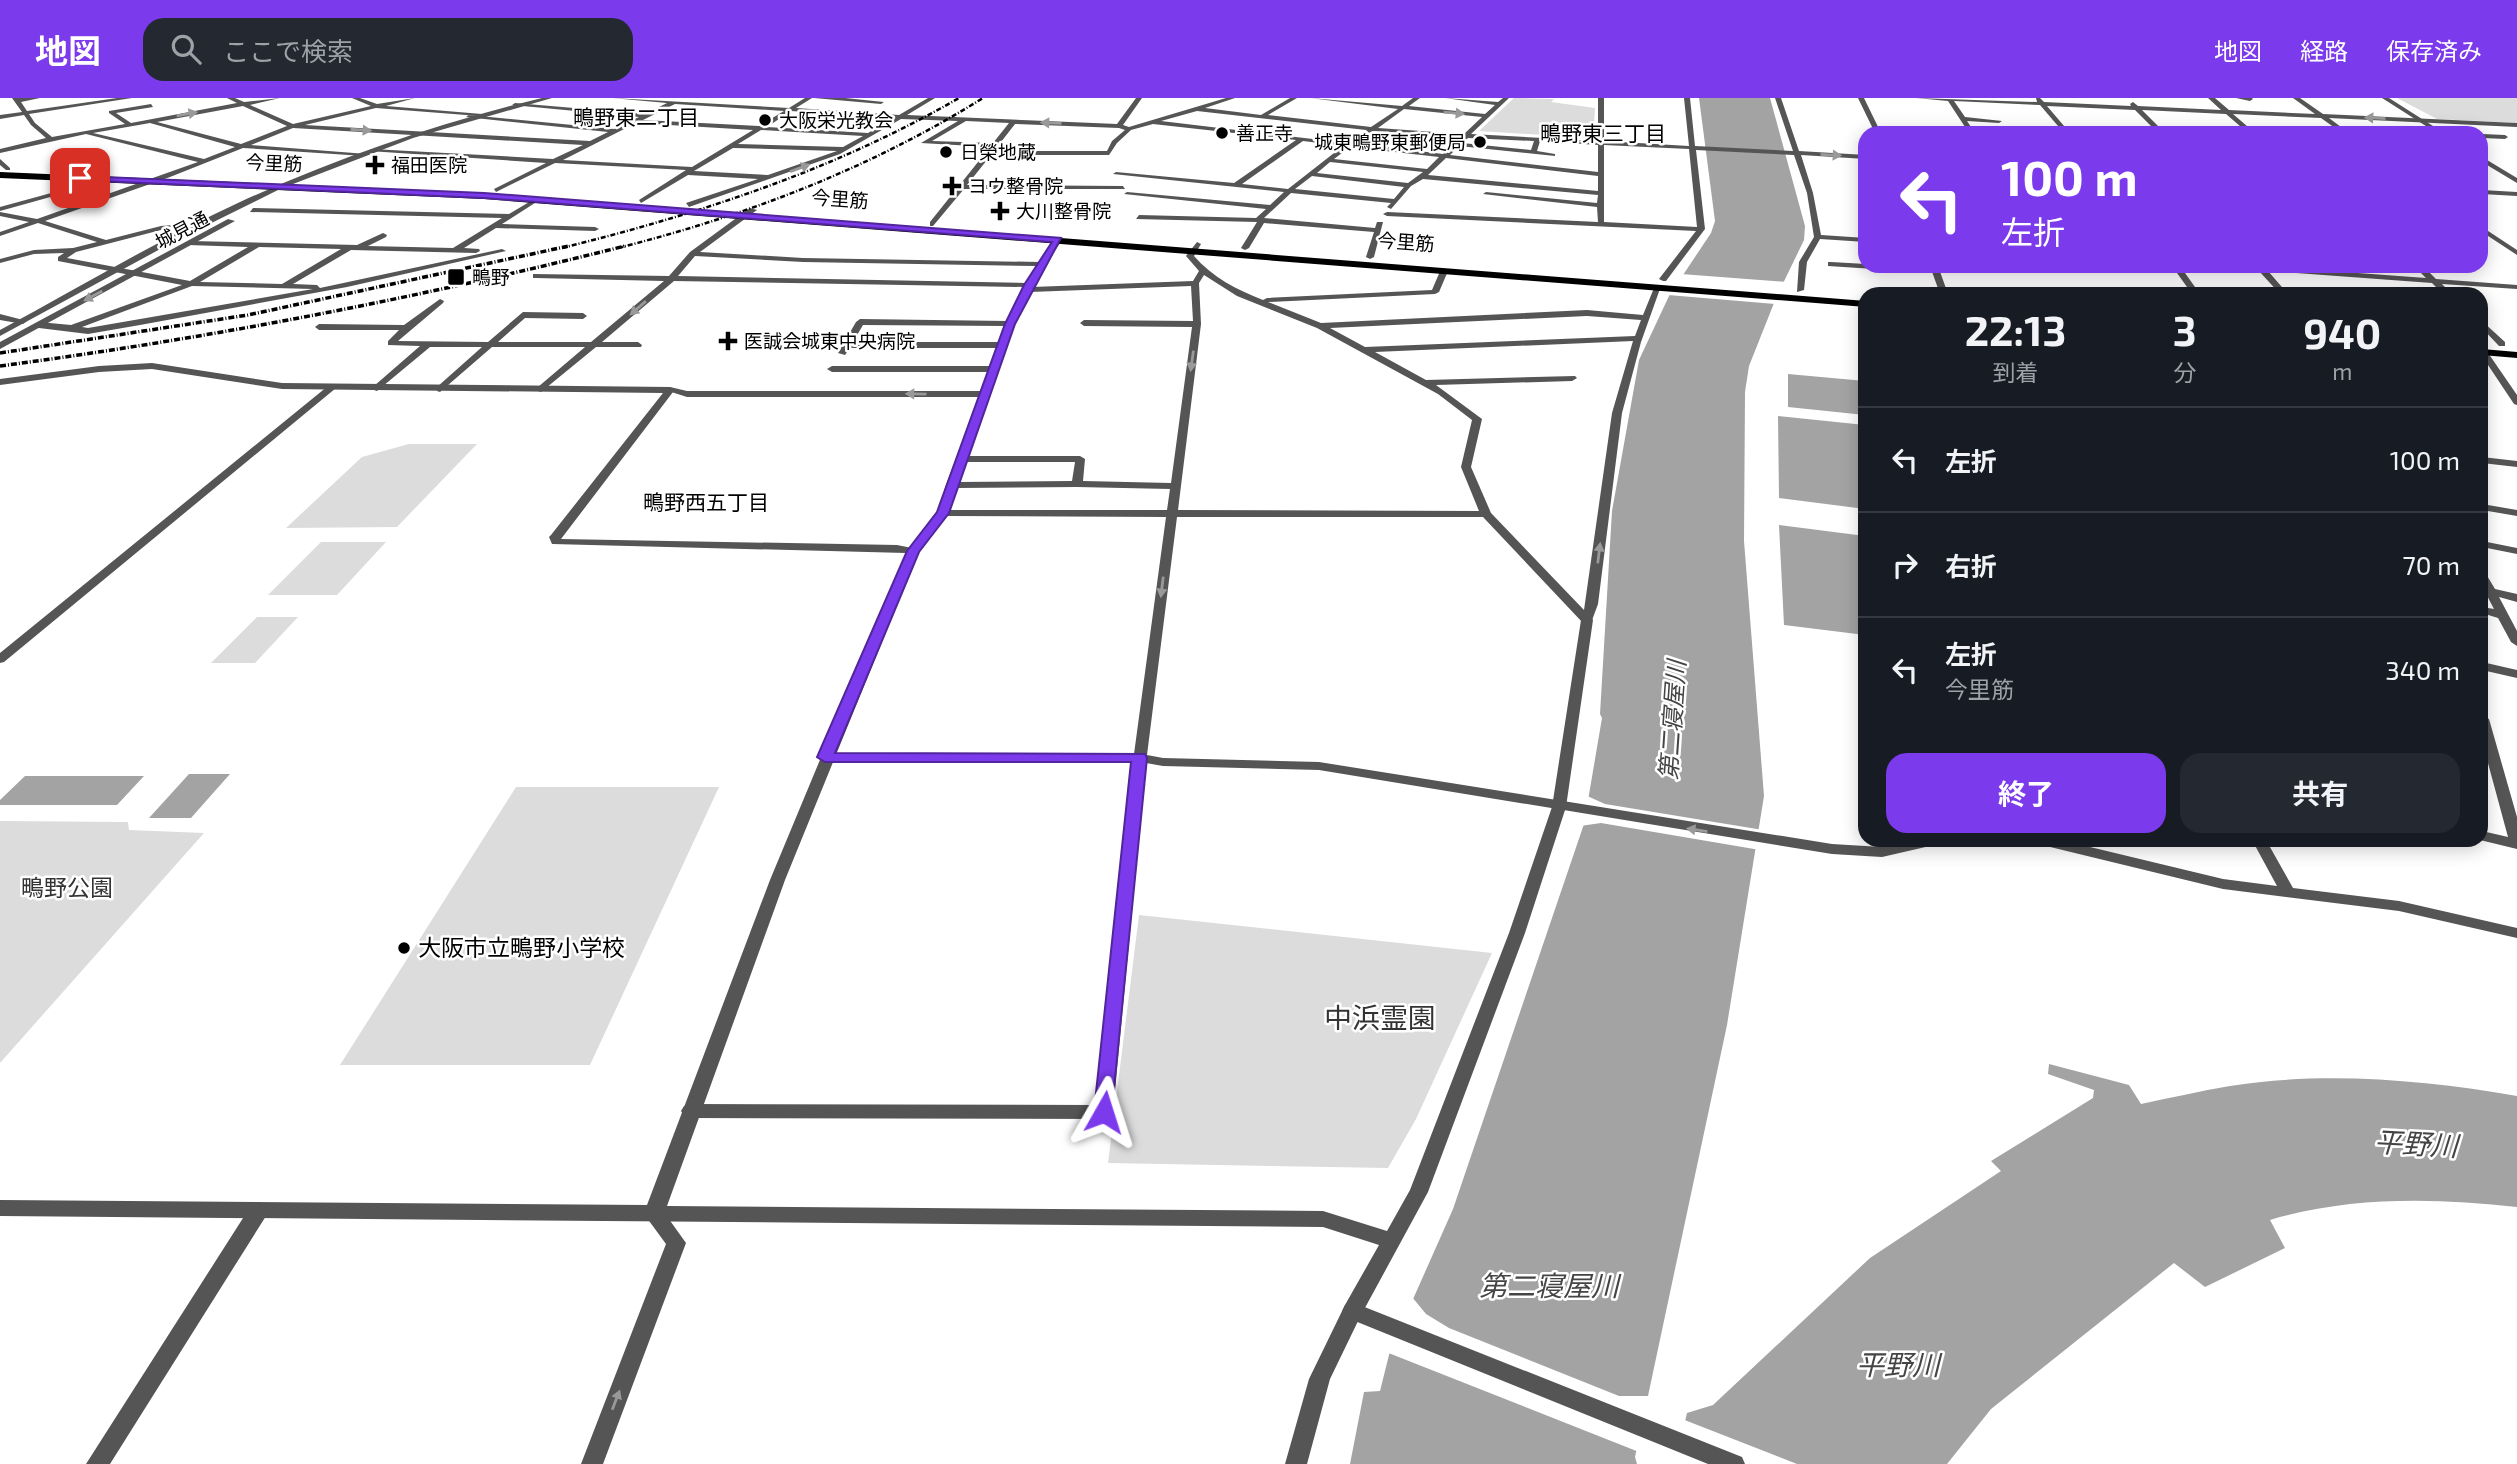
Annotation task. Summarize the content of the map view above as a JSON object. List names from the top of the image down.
{
  "streets": {
    "main road": ["今里筋"],
    "street": ["城見通"]
  },
  "crossings": [
    ["今里筋", "城見通"]
  ],
  "districts": ["鴫野東二丁目", "鴫野東三丁目", "鴫野西五丁目"],
  "water": ["第二寝屋川", "平野川"],
  "parks": ["鴫野公園", "中浜霊園"],
  "places": {
    "other": [
      "大阪栄光教会",
      "善正寺",
      "城東鴫野東郵便局",
      "日榮地蔵",
      "大阪市立鴫野小学校"
    ],
    "health": [
      "福田医院",
      "ヨウ整骨院",
      "大川整骨院",
      "医誠会城東中央病院"
    ],
    "transit": ["鴫野"]
  },
  "page": {
    "header": "地図",
    "search": "ここで検索",
    "nav": ["地図", "経路", "保存済み"],
    "turn": ["100 m", "左折"],
    "eta": [
      "22:13",
      "到着",
      "3",
      "分",
      "940",
      "m"
    ],
    "list": [
      {
        "name": "左折",
        "value": "100 m"
      },
      {
        "name": "右折",
        "value": "70 m"
      },
      {
        "name": "左折",
        "note": "今里筋",
        "value": "340 m"
      }
    ],
    "buttons": ["終了", "共有"]
  }
}
